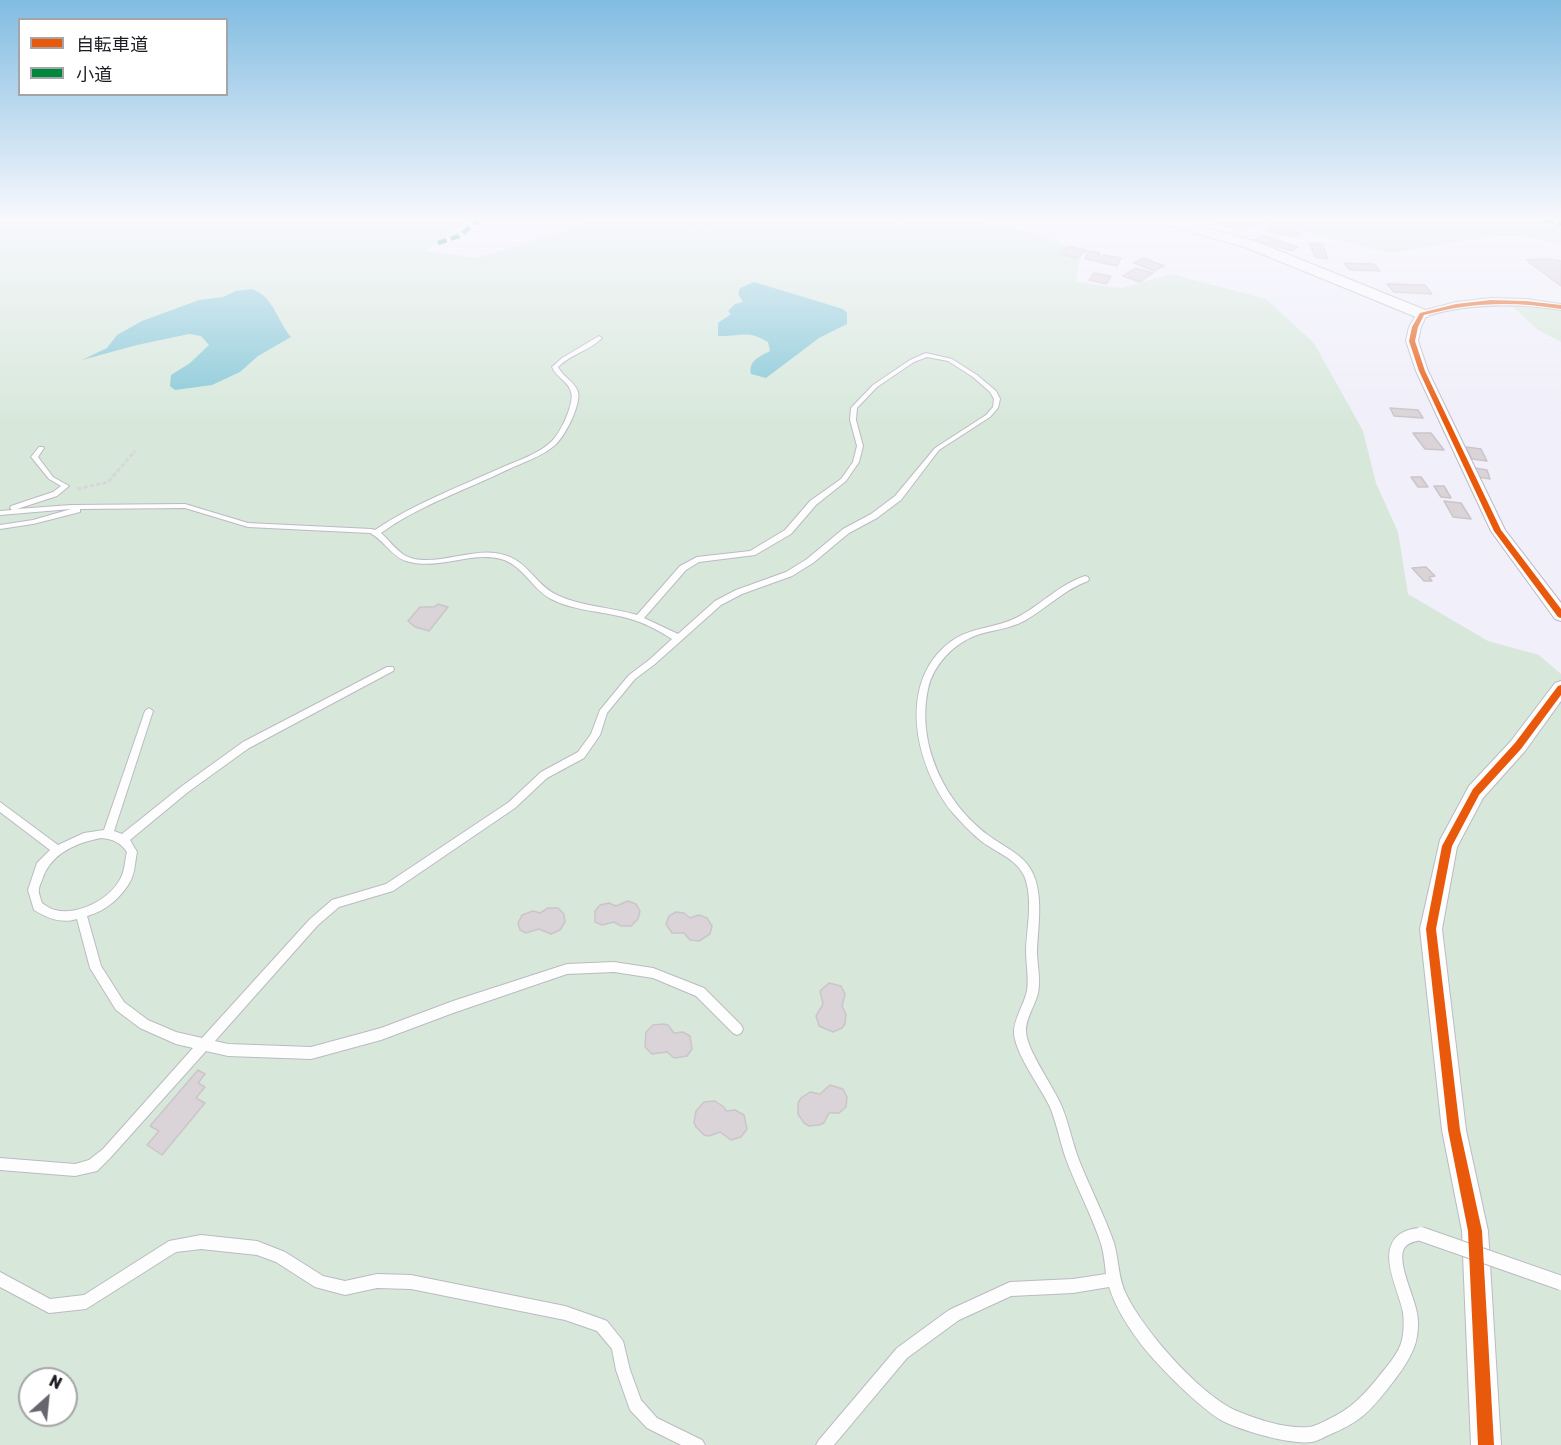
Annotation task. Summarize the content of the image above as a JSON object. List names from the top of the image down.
{
  "legend": ["自転車道", "小道"],
  "north": "top right"
}
